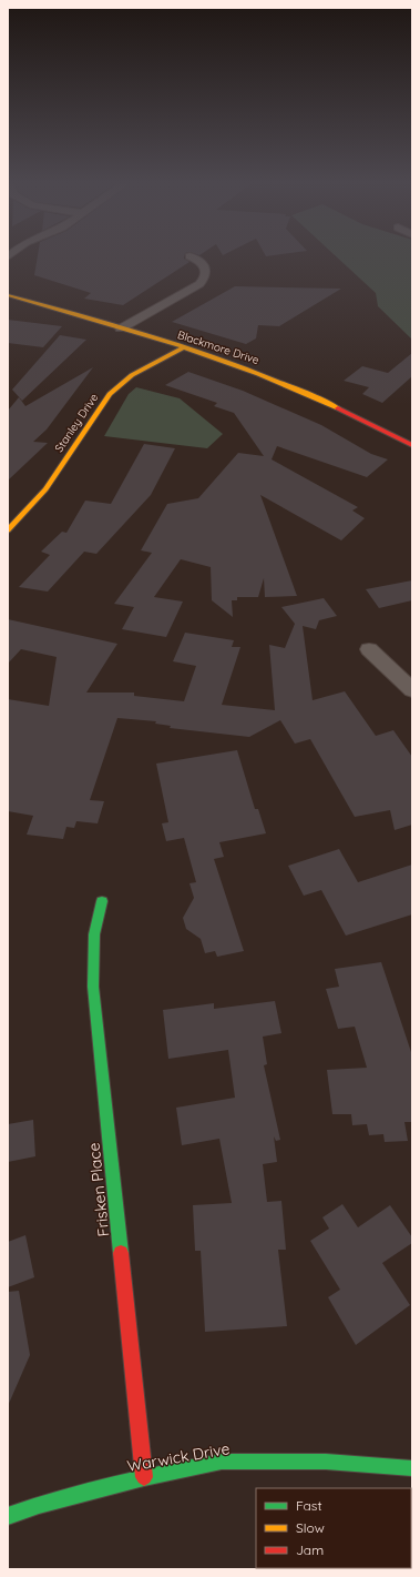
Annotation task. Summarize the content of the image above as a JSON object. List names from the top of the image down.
{
  "streets": {
    "street": [
      "Blackmore Drive",
      "Stanley Drive",
      "Frisken Place",
      "Warwick Drive"
    ]
  },
  "crossings": [
    ["Blackmore Drive", "Stanley Drive"],
    ["Frisken Place", "Warwick Drive"]
  ],
  "legend": ["Fast", "Slow", "Jam"]
}
